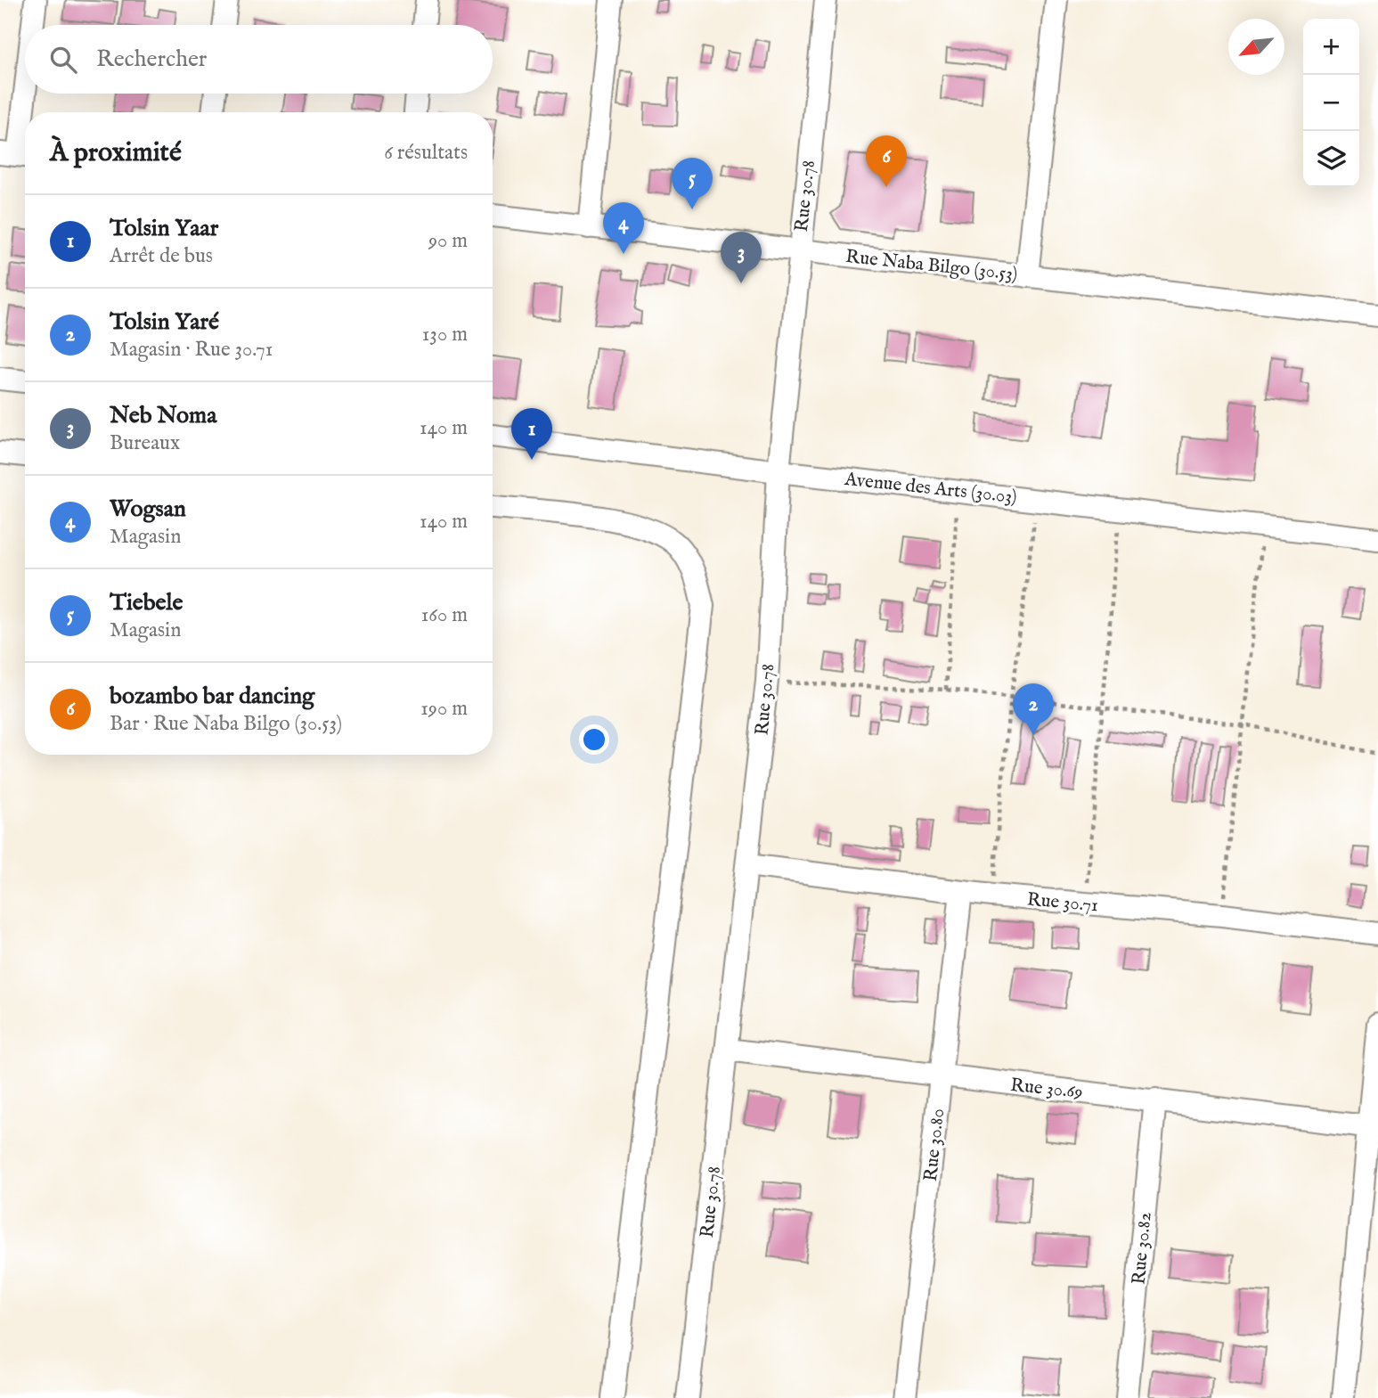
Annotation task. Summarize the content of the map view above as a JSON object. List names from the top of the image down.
{
  "streets": {
    "street": [
      "Rue 30.78",
      "Rue Naba Bilgo (30.53)",
      "Avenue des Arts (30.03)",
      "Rue 30.71",
      "Rue 30.69",
      "Rue 30.80",
      "Rue 30.82"
    ]
  },
  "crossings": [
    ["Rue 30.78", "Rue Naba Bilgo (30.53)"],
    ["Rue 30.78", "Avenue des Arts (30.03)"],
    ["Rue 30.78", "Rue 30.71"],
    ["Rue 30.78", "Rue 30.69"],
    ["Rue 30.71", "Rue 30.80"],
    ["Rue 30.69", "Rue 30.80"],
    ["Rue 30.69", "Rue 30.82"]
  ],
  "north": "bottom left",
  "page": {
    "map_buttons": ["+", "−"],
    "search": "Rechercher",
    "heading": ["À proximité", "6 résultats"],
    "pins": [
      "6",
      "5",
      "4",
      "3",
      "1",
      "2"
    ],
    "list": [
      {
        "mark": "1",
        "name": "Tolsin Yaar",
        "note": "Arrêt de bus",
        "value": "90 m"
      },
      {
        "mark": "2",
        "name": "Tolsin Yaré",
        "note": "Magasin · Rue 30.71",
        "value": "130 m"
      },
      {
        "mark": "3",
        "name": "Neb Noma",
        "note": "Bureaux",
        "value": "140 m"
      },
      {
        "mark": "4",
        "name": "Wogsan",
        "note": "Magasin",
        "value": "140 m"
      },
      {
        "mark": "5",
        "name": "Tiebele",
        "note": "Magasin",
        "value": "160 m"
      },
      {
        "mark": "6",
        "name": "bozambo bar dancing",
        "note": "Bar · Rue Naba Bilgo (30.53)",
        "value": "190 m"
      }
    ]
  }
}
